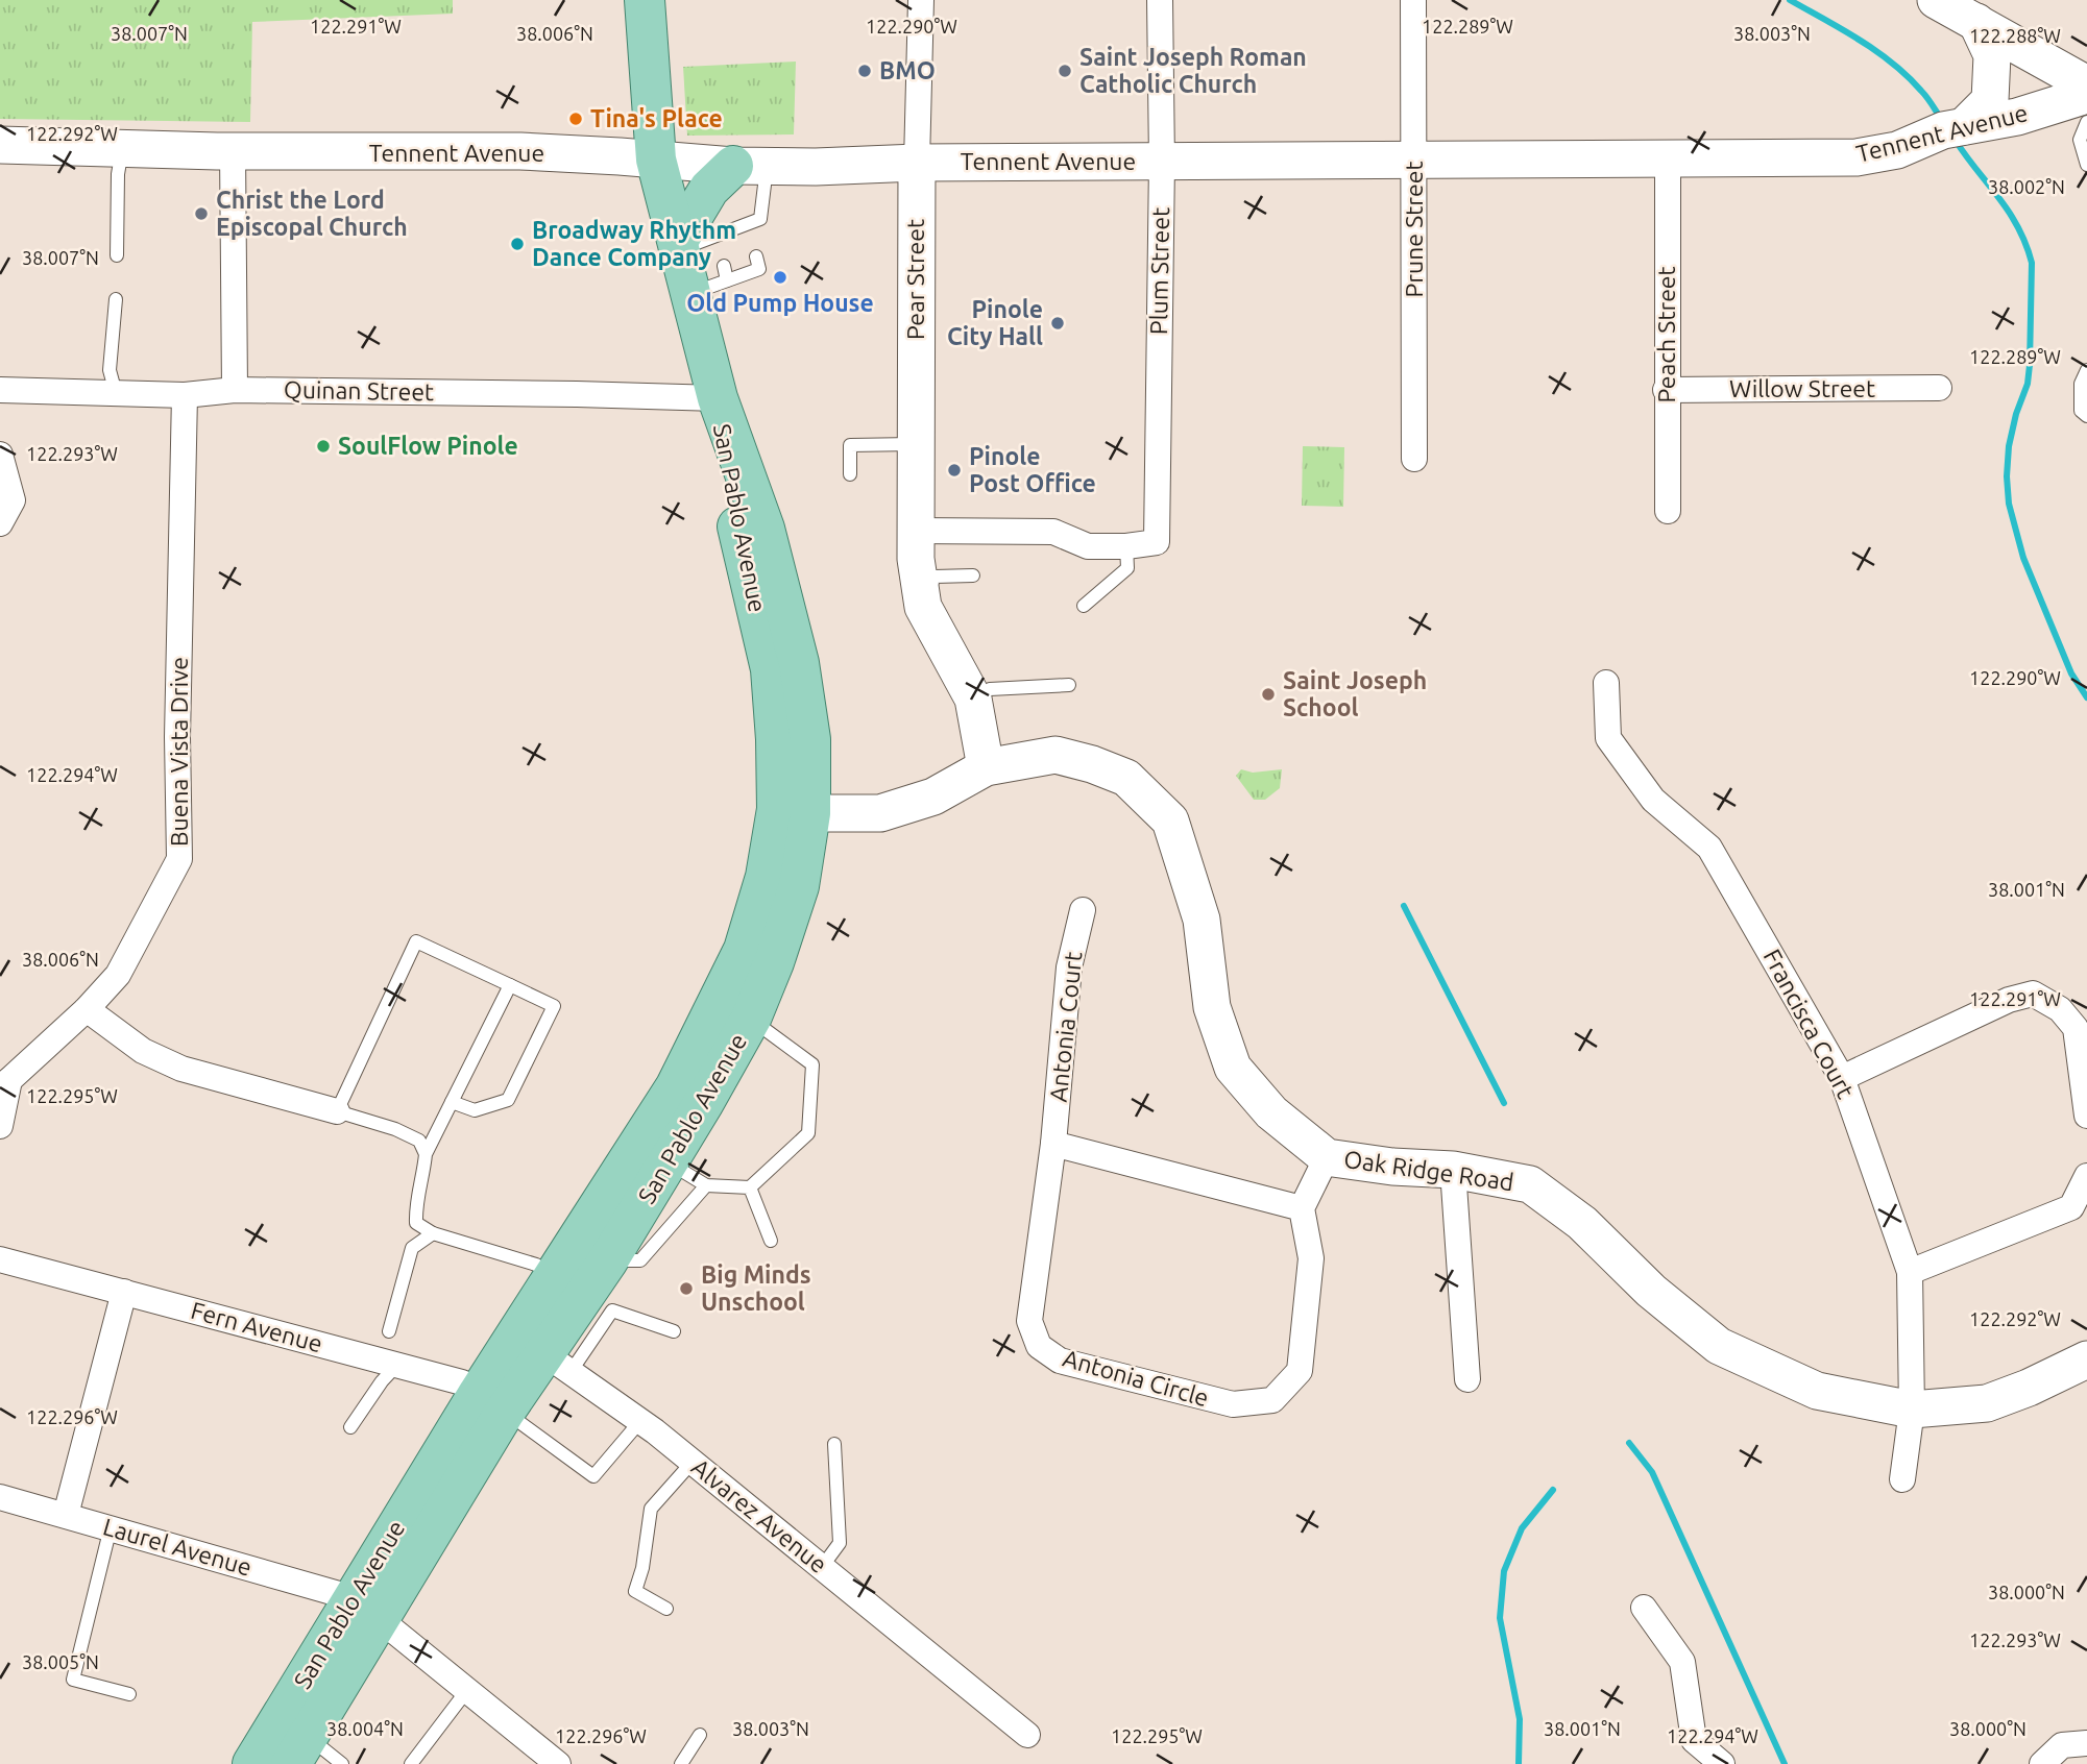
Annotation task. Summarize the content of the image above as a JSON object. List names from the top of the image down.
{
  "streets": {
    "main road": ["San Pablo Avenue"],
    "street": [
      "Tennent Avenue",
      "Prune Street",
      "Plum Street",
      "Pear Street",
      "Peach Street",
      "Willow Street",
      "Quinan Street",
      "Buena Vista Drive",
      "Francisca Court",
      "Antonia Court",
      "Oak Ridge Road",
      "Fern Avenue",
      "Antonia Circle",
      "Alvarez Avenue",
      "Laurel Avenue"
    ]
  },
  "crossings": [
    ["Tennent Avenue", "Prune Street"],
    ["Tennent Avenue", "Plum Street"],
    ["Tennent Avenue", "Pear Street"],
    ["Tennent Avenue", "Peach Street"],
    ["Tennent Avenue", "San Pablo Avenue"],
    ["Pear Street", "Oak Ridge Road"],
    ["Peach Street", "Willow Street"],
    ["Quinan Street", "San Pablo Avenue"],
    ["Quinan Street", "Buena Vista Drive"],
    ["San Pablo Avenue", "Oak Ridge Road"],
    ["San Pablo Avenue", "Fern Avenue"],
    ["San Pablo Avenue", "Alvarez Avenue"],
    ["San Pablo Avenue", "Laurel Avenue"],
    ["Francisca Court", "Oak Ridge Road"],
    ["Antonia Court", "Antonia Circle"]
  ],
  "places": [
    "BMO",
    "Saint Joseph Roman Catholic Church",
    "Tina's Place",
    "Christ the Lord Episcopal Church",
    "Broadway Rhythm Dance Company",
    "Old Pump House",
    "Pinole City Hall",
    "SoulFlow Pinole",
    "Pinole Post Office",
    "Saint Joseph School",
    "Big Minds Unschool"
  ],
  "coordinates": [
    "122.291°W",
    "122.290°W",
    "122.289°W",
    "38.007°N",
    "38.006°N",
    "38.003°N",
    "122.288°W",
    "122.292°W",
    "38.002°N",
    "122.293°W",
    "122.294°W",
    "38.001°N",
    "122.295°W",
    "122.296°W",
    "38.000°N",
    "38.005°N",
    "38.004°N"
  ]
}
